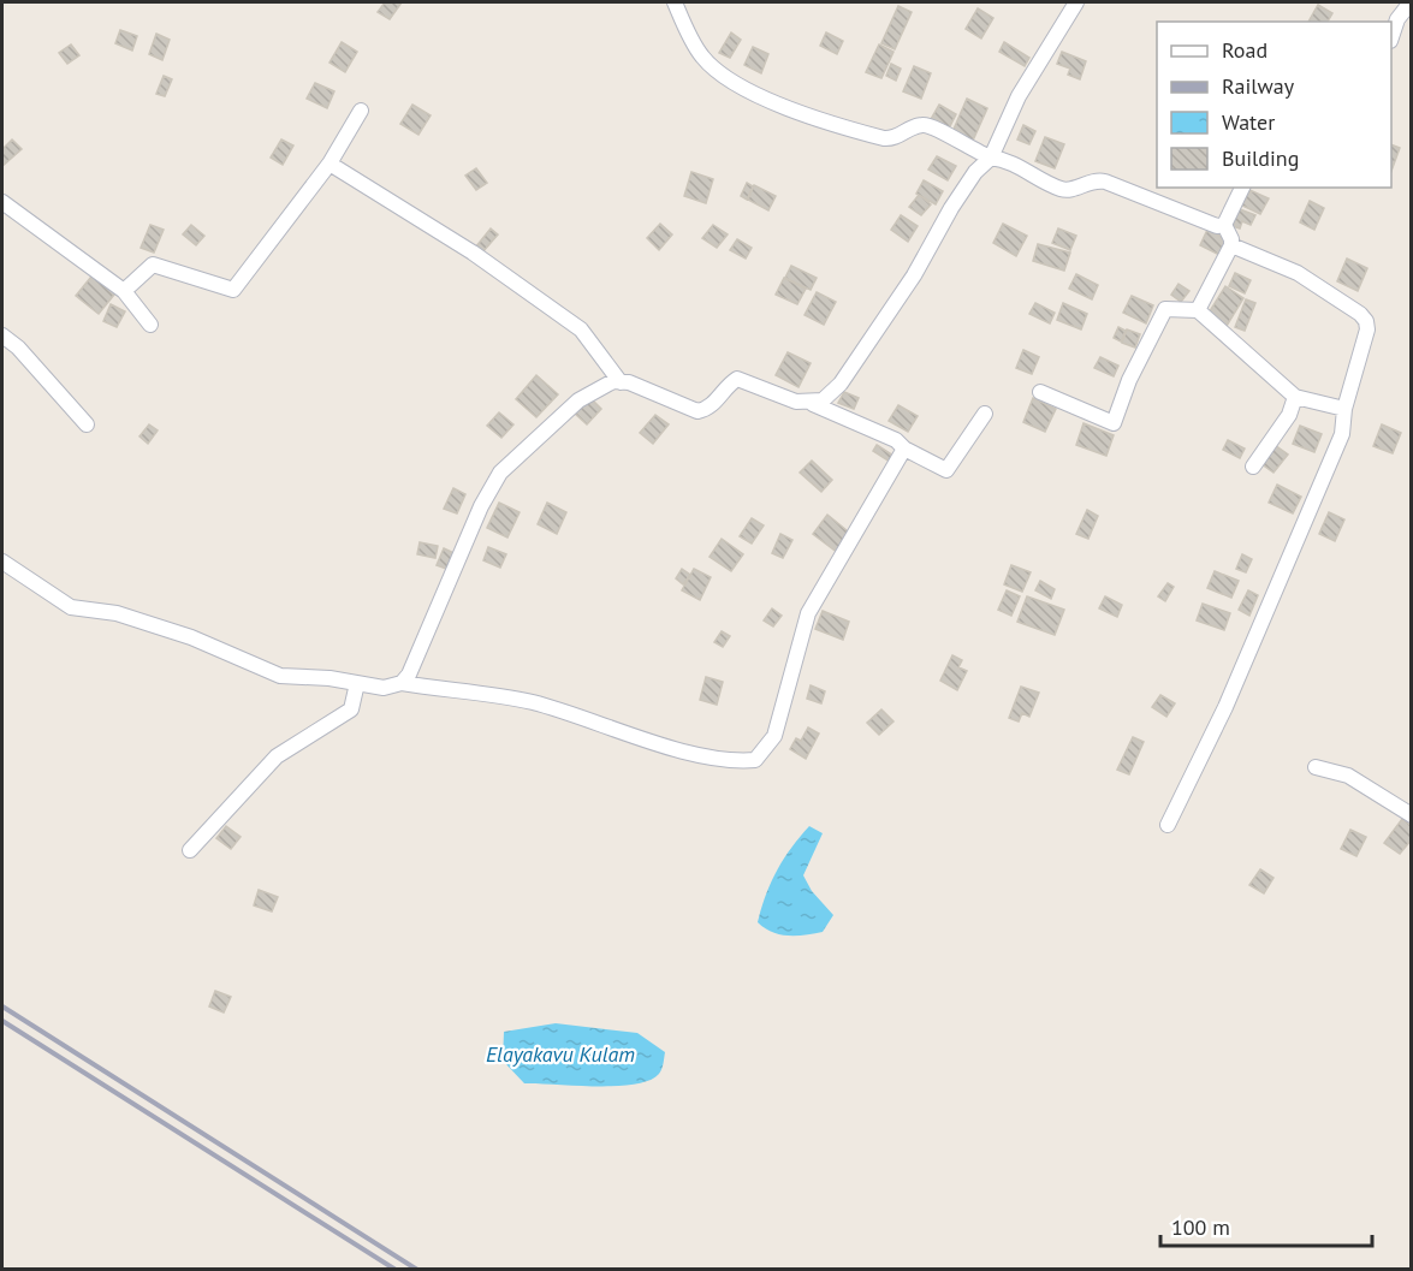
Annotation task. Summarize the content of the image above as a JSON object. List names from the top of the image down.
{
  "water": ["Elayakavu Kulam"],
  "legend": [
    "Road",
    "Railway",
    "Water",
    "Building"
  ],
  "scale_bar": "100 m"
}
